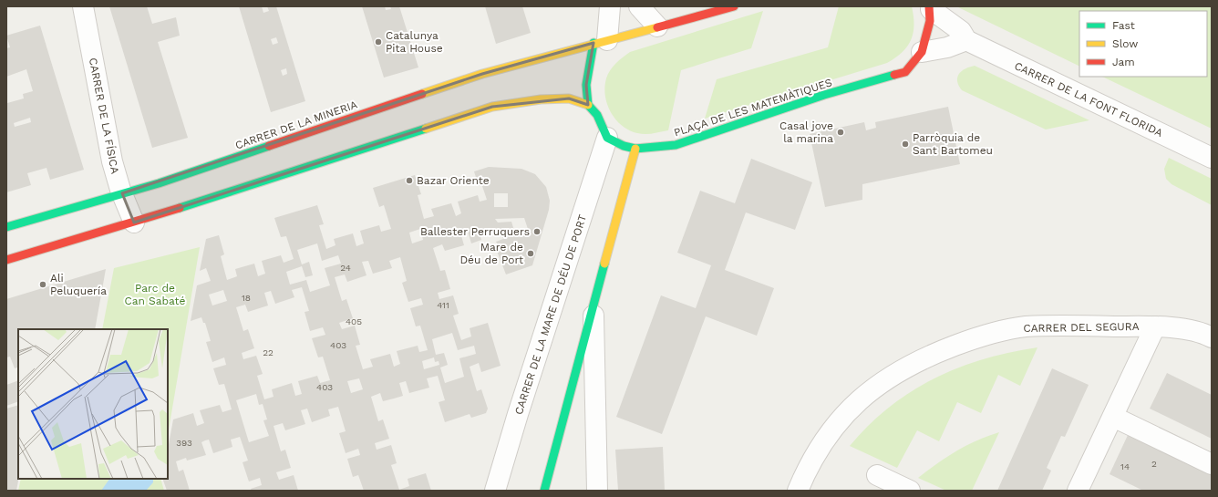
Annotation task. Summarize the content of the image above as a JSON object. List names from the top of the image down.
{
  "streets": {
    "street": [
      "CARRER DE LA FONT FLORIDA",
      "PLAÇA DE LES MATEMÀTIQUES",
      "CARRER DE LA FÍSICA",
      "CARRER DE LA MINERIA",
      "CARRER DE LA MARE DE DÉU DE PORT",
      "CARRER DEL SEGURA"
    ]
  },
  "crossings": [
    ["CARRER DE LA FONT FLORIDA", "PLAÇA DE LES MATEMÀTIQUES"],
    ["PLAÇA DE LES MATEMÀTIQUES", "CARRER DE LA MARE DE DÉU DE PORT"],
    ["CARRER DE LA FÍSICA", "CARRER DE LA MINERIA"]
  ],
  "parks": ["Parc de Can Sabaté"],
  "places": [
    "Catalunya Pita House",
    "Casal jove la marina",
    "Parròquia de Sant Bartomeu",
    "Bazar Oriente",
    "Ballester Perruquers",
    "Mare de Déu de Port",
    "Ali Peluquería"
  ],
  "house_numbers": [
    "24",
    "18",
    "411",
    "405",
    "403",
    "22",
    "403",
    "393",
    "2",
    "14"
  ],
  "legend": ["Fast", "Slow", "Jam"]
}
